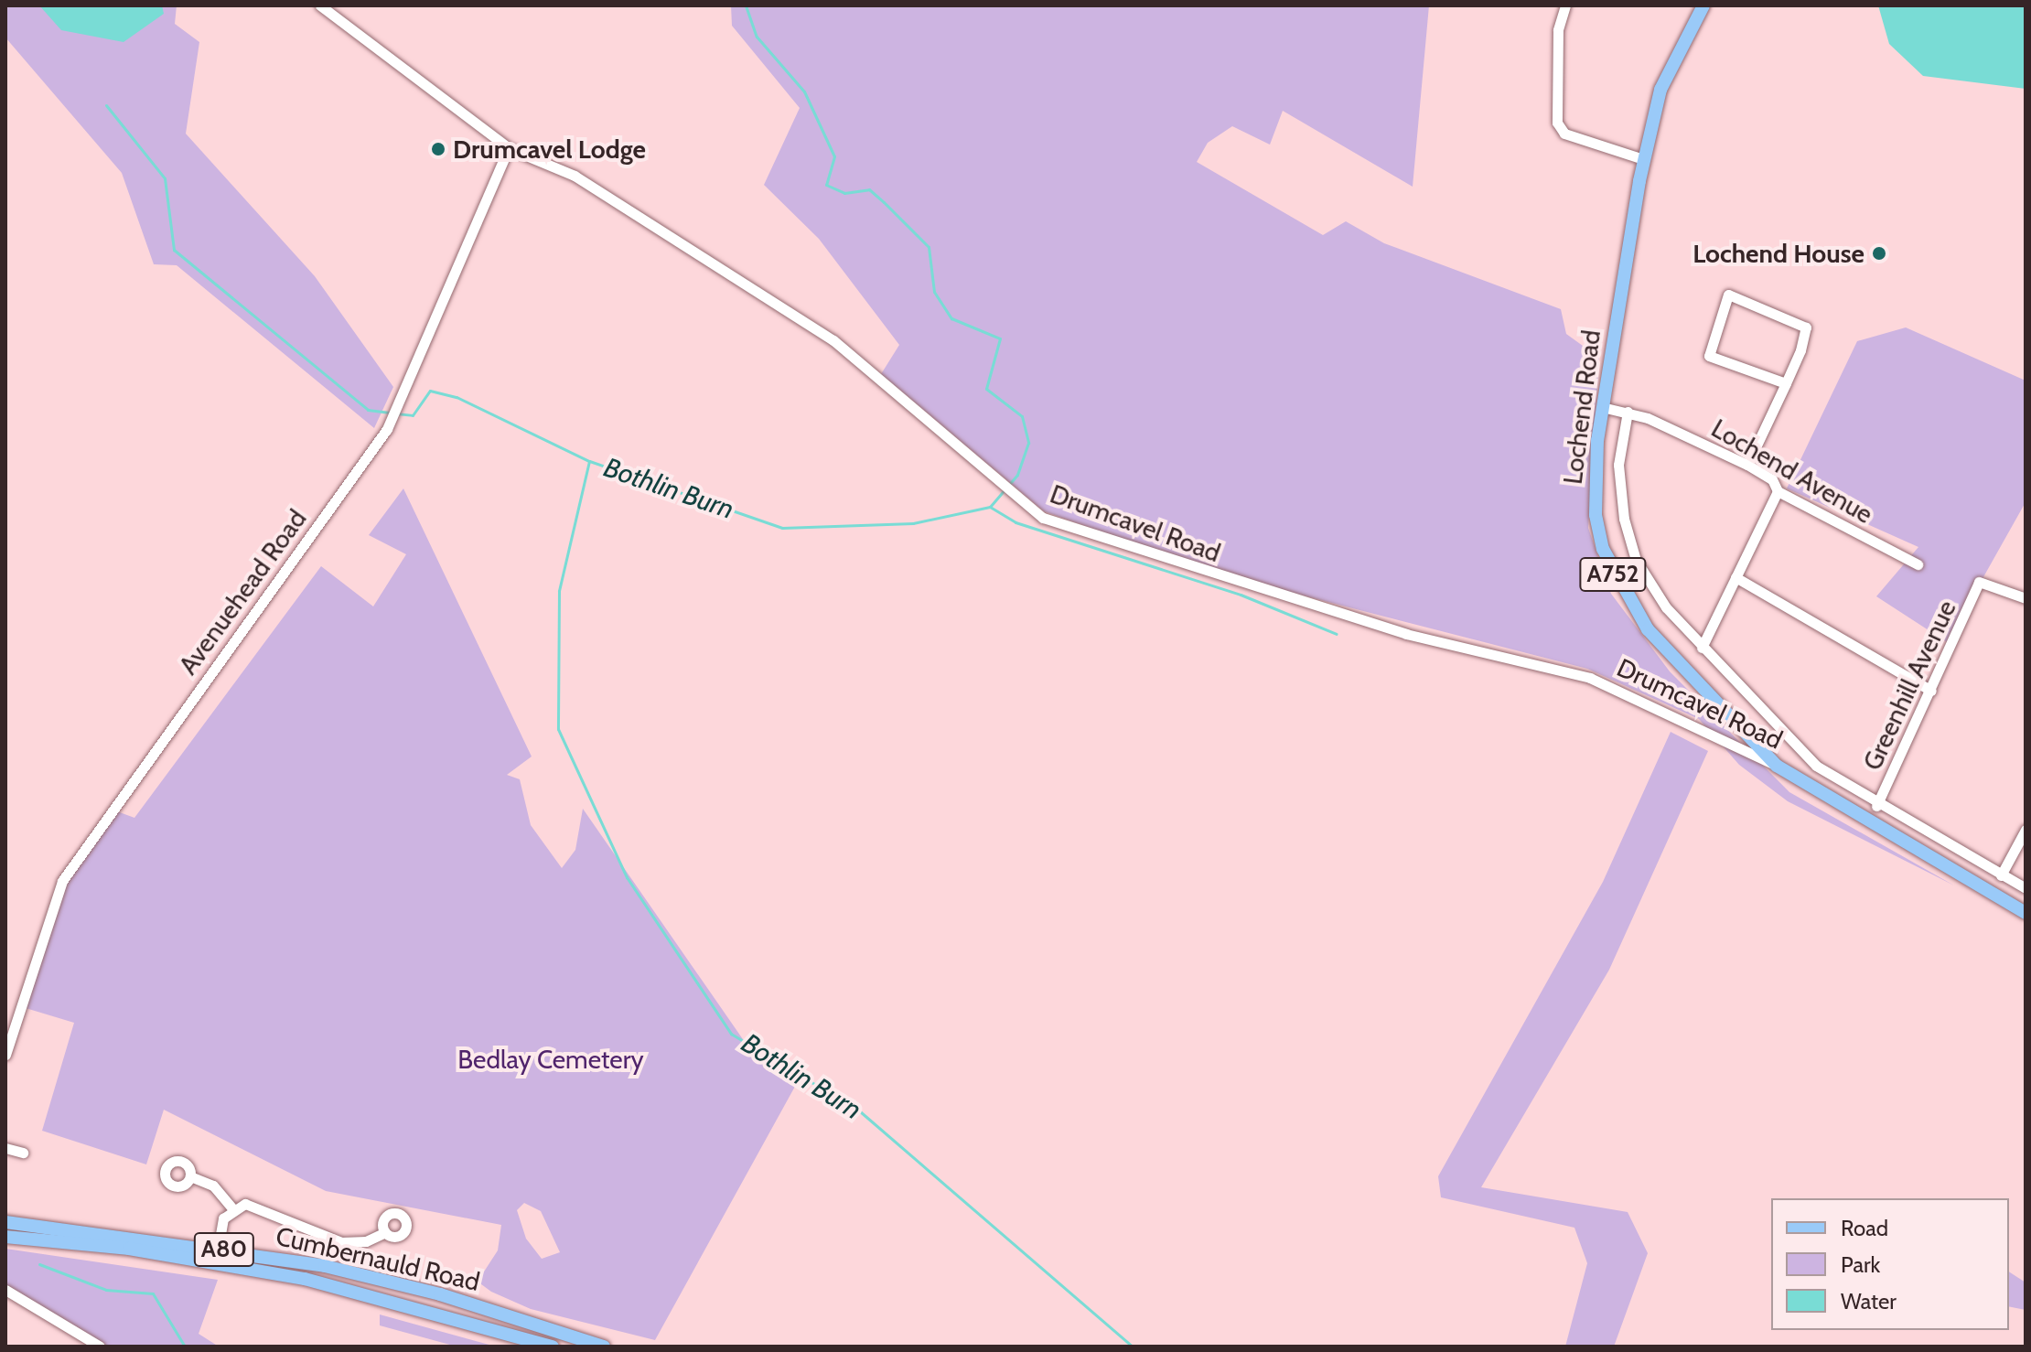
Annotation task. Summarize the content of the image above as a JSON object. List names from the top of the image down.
{
  "streets": {
    "main road": [
      "Lochend Road",
      "Drumcavel Road",
      "A752",
      "A80",
      "Cumbernauld Road"
    ],
    "street": ["Lochend Avenue", "Avenuehead Road", "Greenhill Avenue"]
  },
  "crossings": [
    ["Lochend Road", "Lochend Avenue"],
    ["Lochend Road", "Drumcavel Road"],
    ["Drumcavel Road", "Avenuehead Road"]
  ],
  "water": ["Bothlin Burn"],
  "parks": ["Bedlay Cemetery"],
  "places": ["Drumcavel Lodge", "Lochend House"],
  "legend": ["Road", "Park", "Water"]
}
